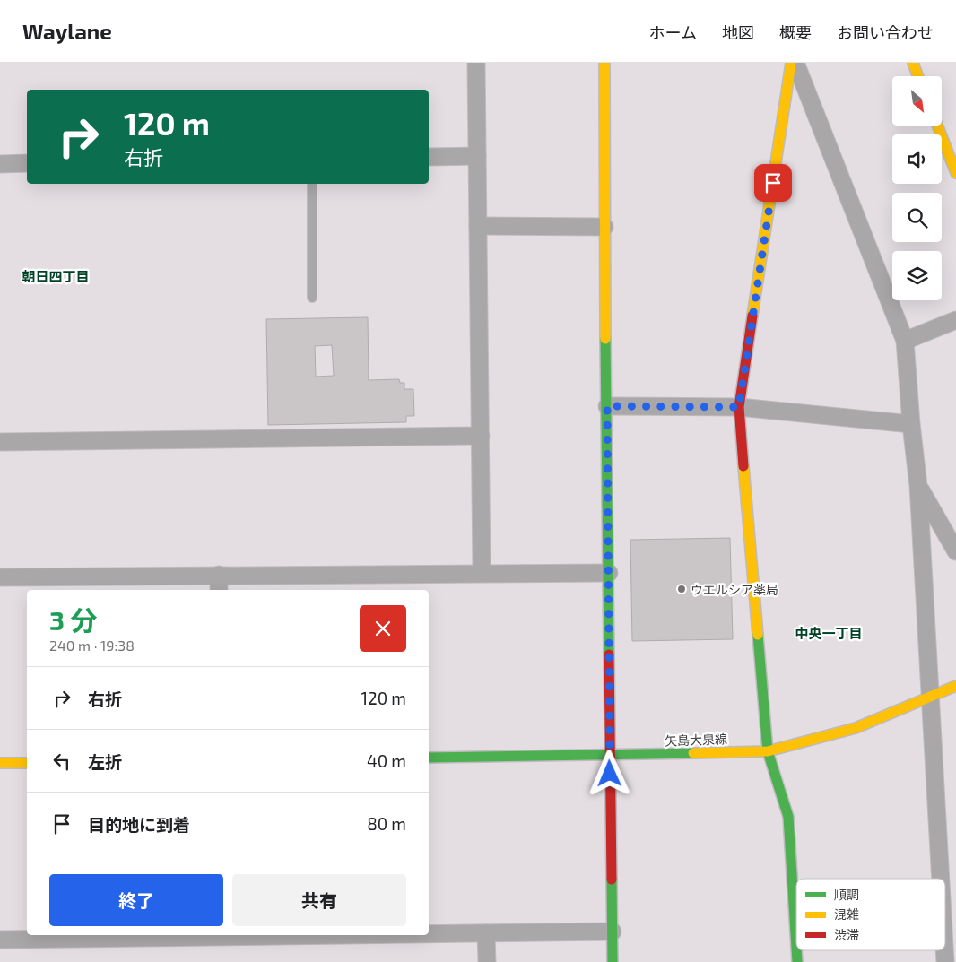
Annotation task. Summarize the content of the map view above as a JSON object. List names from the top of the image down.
{
  "streets": {
    "street": ["矢島大泉線"]
  },
  "districts": ["朝日四丁目", "中央一丁目"],
  "places": ["ウエルシア薬局"],
  "legend": ["順調", "混雑", "渋滞"],
  "north": "bottom right",
  "page": {
    "header": "Waylane",
    "nav": [
      "ホーム",
      "地図",
      "概要",
      "お問い合わせ"
    ],
    "turn": ["120 m", "右折"],
    "heading": ["3 分", "240 m · 19:38"],
    "list": [
      {
        "name": "右折",
        "value": "120 m"
      },
      {
        "name": "左折",
        "value": "40 m"
      },
      {
        "name": "目的地に到着",
        "value": "80 m"
      }
    ],
    "buttons": ["終了", "共有"]
  }
}
